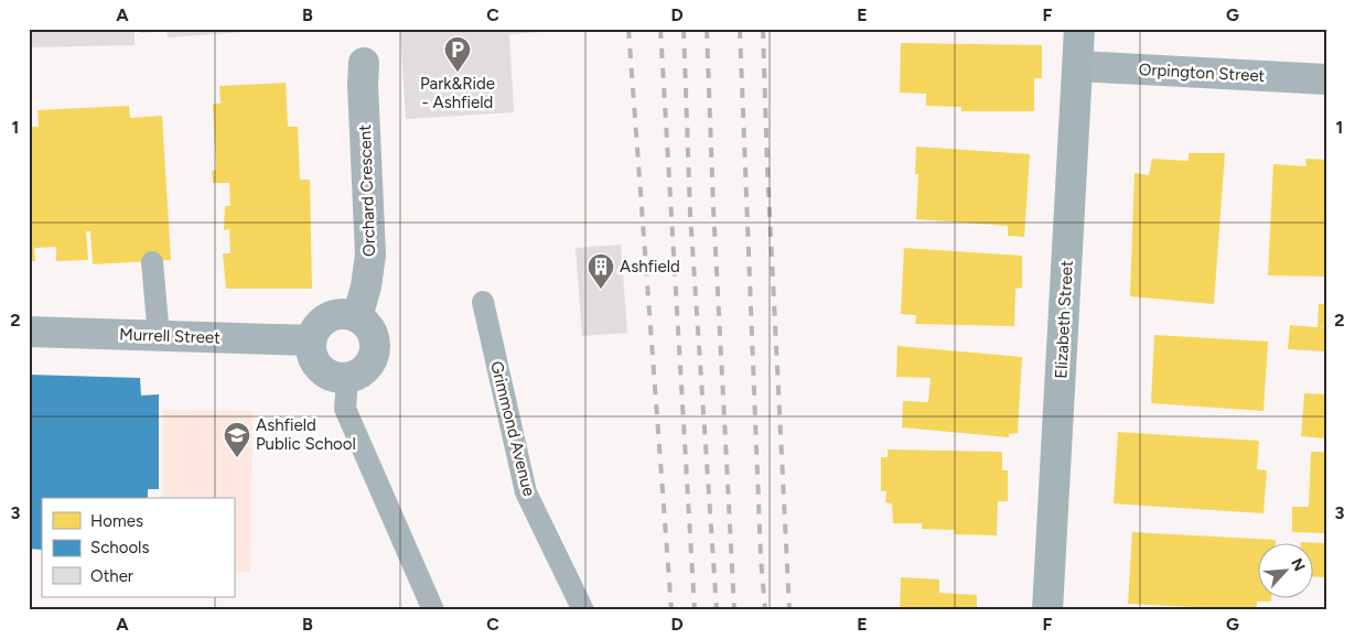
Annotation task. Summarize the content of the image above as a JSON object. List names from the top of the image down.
{
  "streets": {
    "main road": ["Elizabeth Street"],
    "street": ["Orpington Street", "Orchard Crescent", "Murrell Street"],
    "lane": ["Grimmond Avenue"]
  },
  "crossings": [
    ["Orpington Street", "Elizabeth Street"],
    ["Orchard Crescent", "Murrell Street"]
  ],
  "places": {
    "parking": ["Park&Ride - Ashfield"],
    "building": ["Ashfield"],
    "school or university": ["Ashfield Public School"]
  },
  "legend": ["Homes", "Schools", "Other"],
  "north": "top right",
  "grid": {
    "columns": [
      "A",
      "B",
      "C",
      "D",
      "E",
      "F",
      "G"
    ],
    "rows": ["1", "2", "3"]
  }
}
